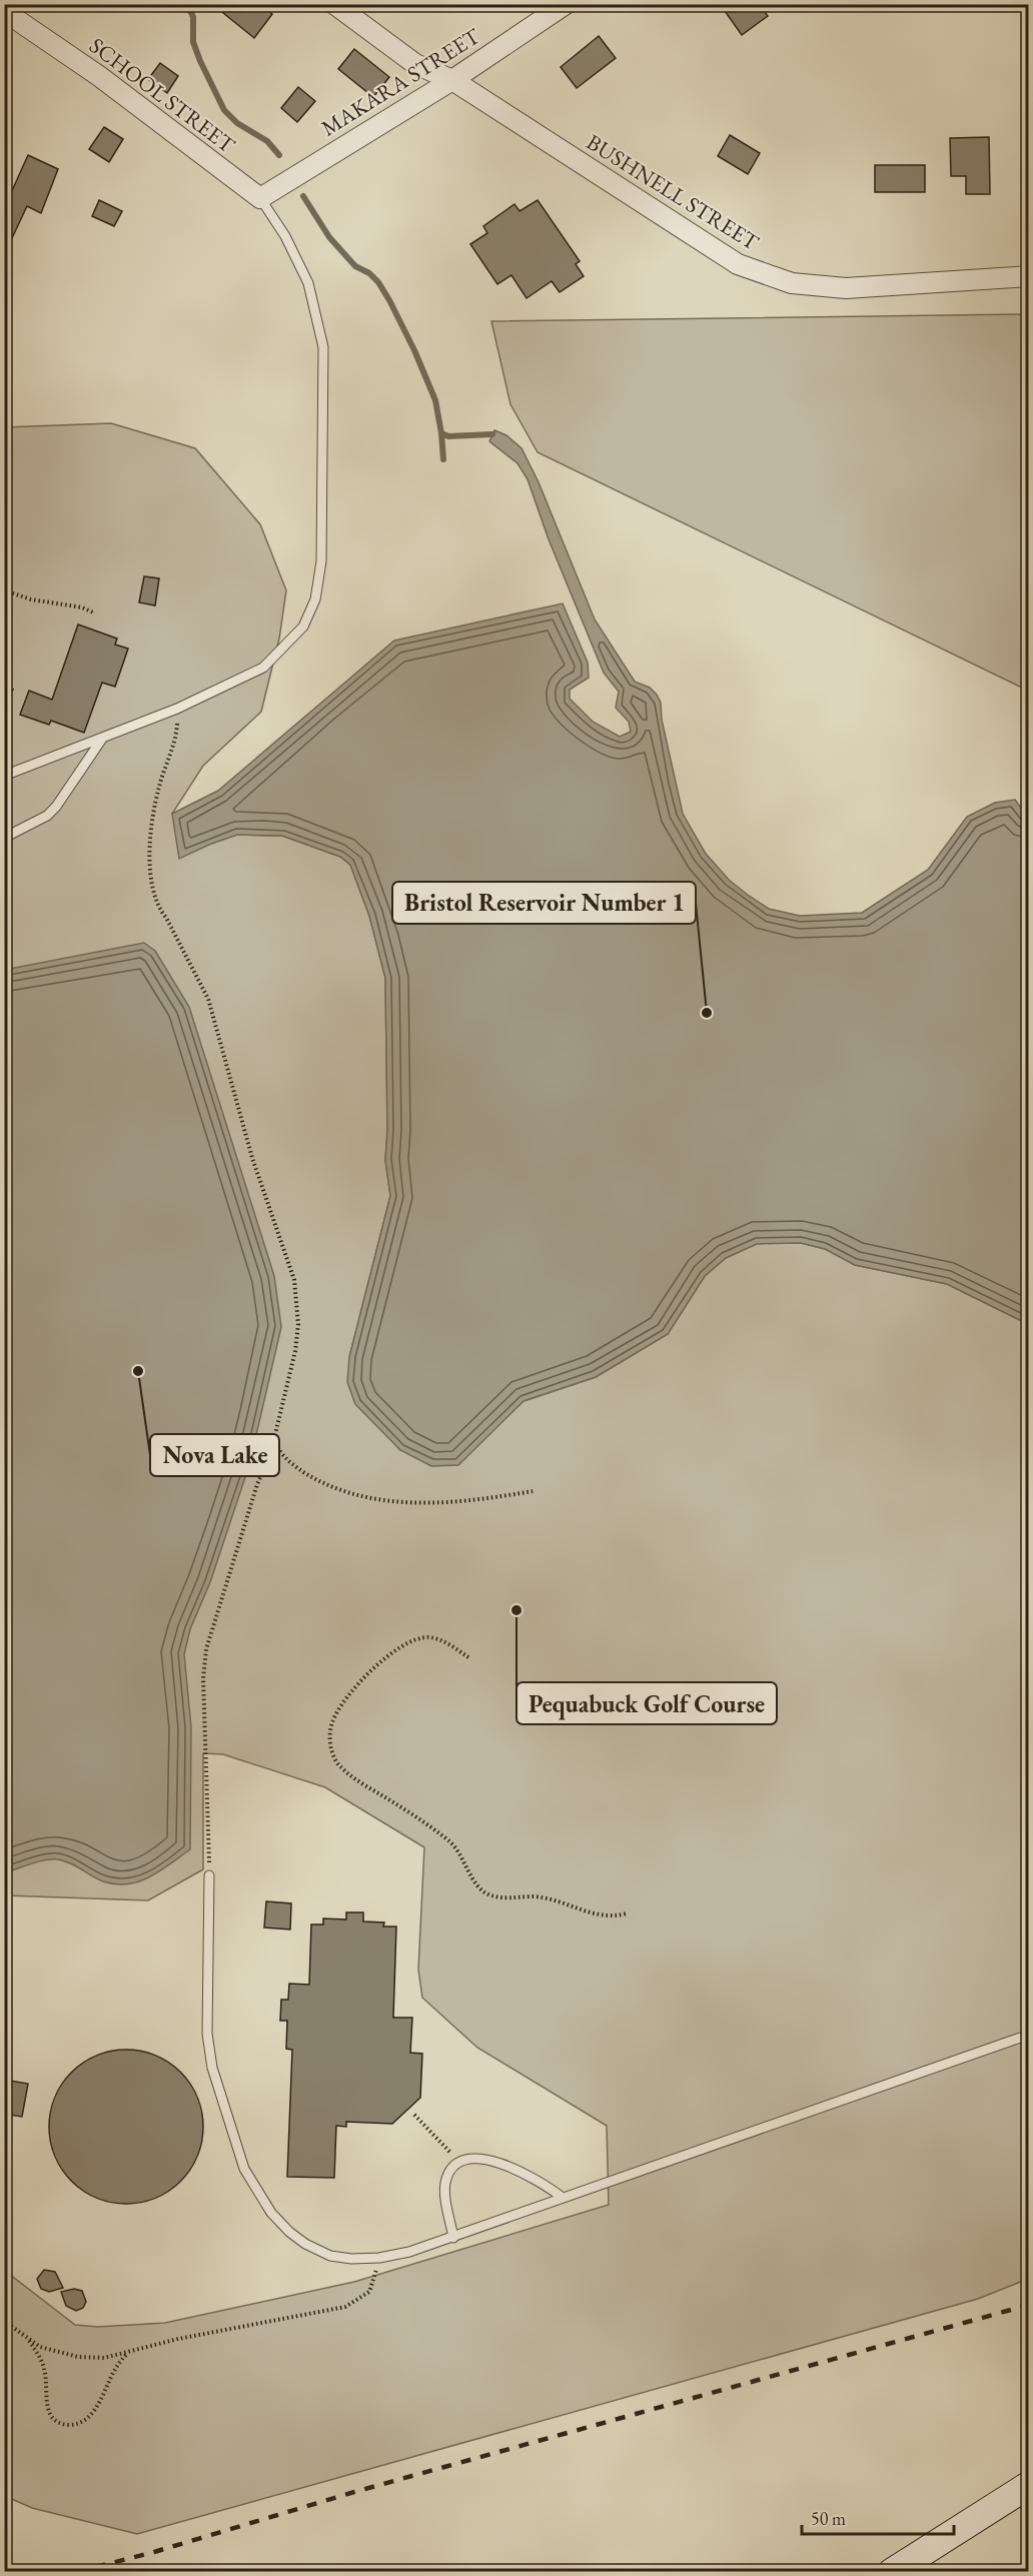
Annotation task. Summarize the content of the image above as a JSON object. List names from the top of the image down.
{
  "streets": {
    "street": ["MAKARA STREET", "SCHOOL STREET", "BUSHNELL STREET"]
  },
  "crossings": [
    ["MAKARA STREET", "SCHOOL STREET"],
    ["MAKARA STREET", "BUSHNELL STREET"]
  ],
  "places": ["Bristol Reservoir Number 1", "Nova Lake", "Pequabuck Golf Course"],
  "scale_bar": "50 m"
}
